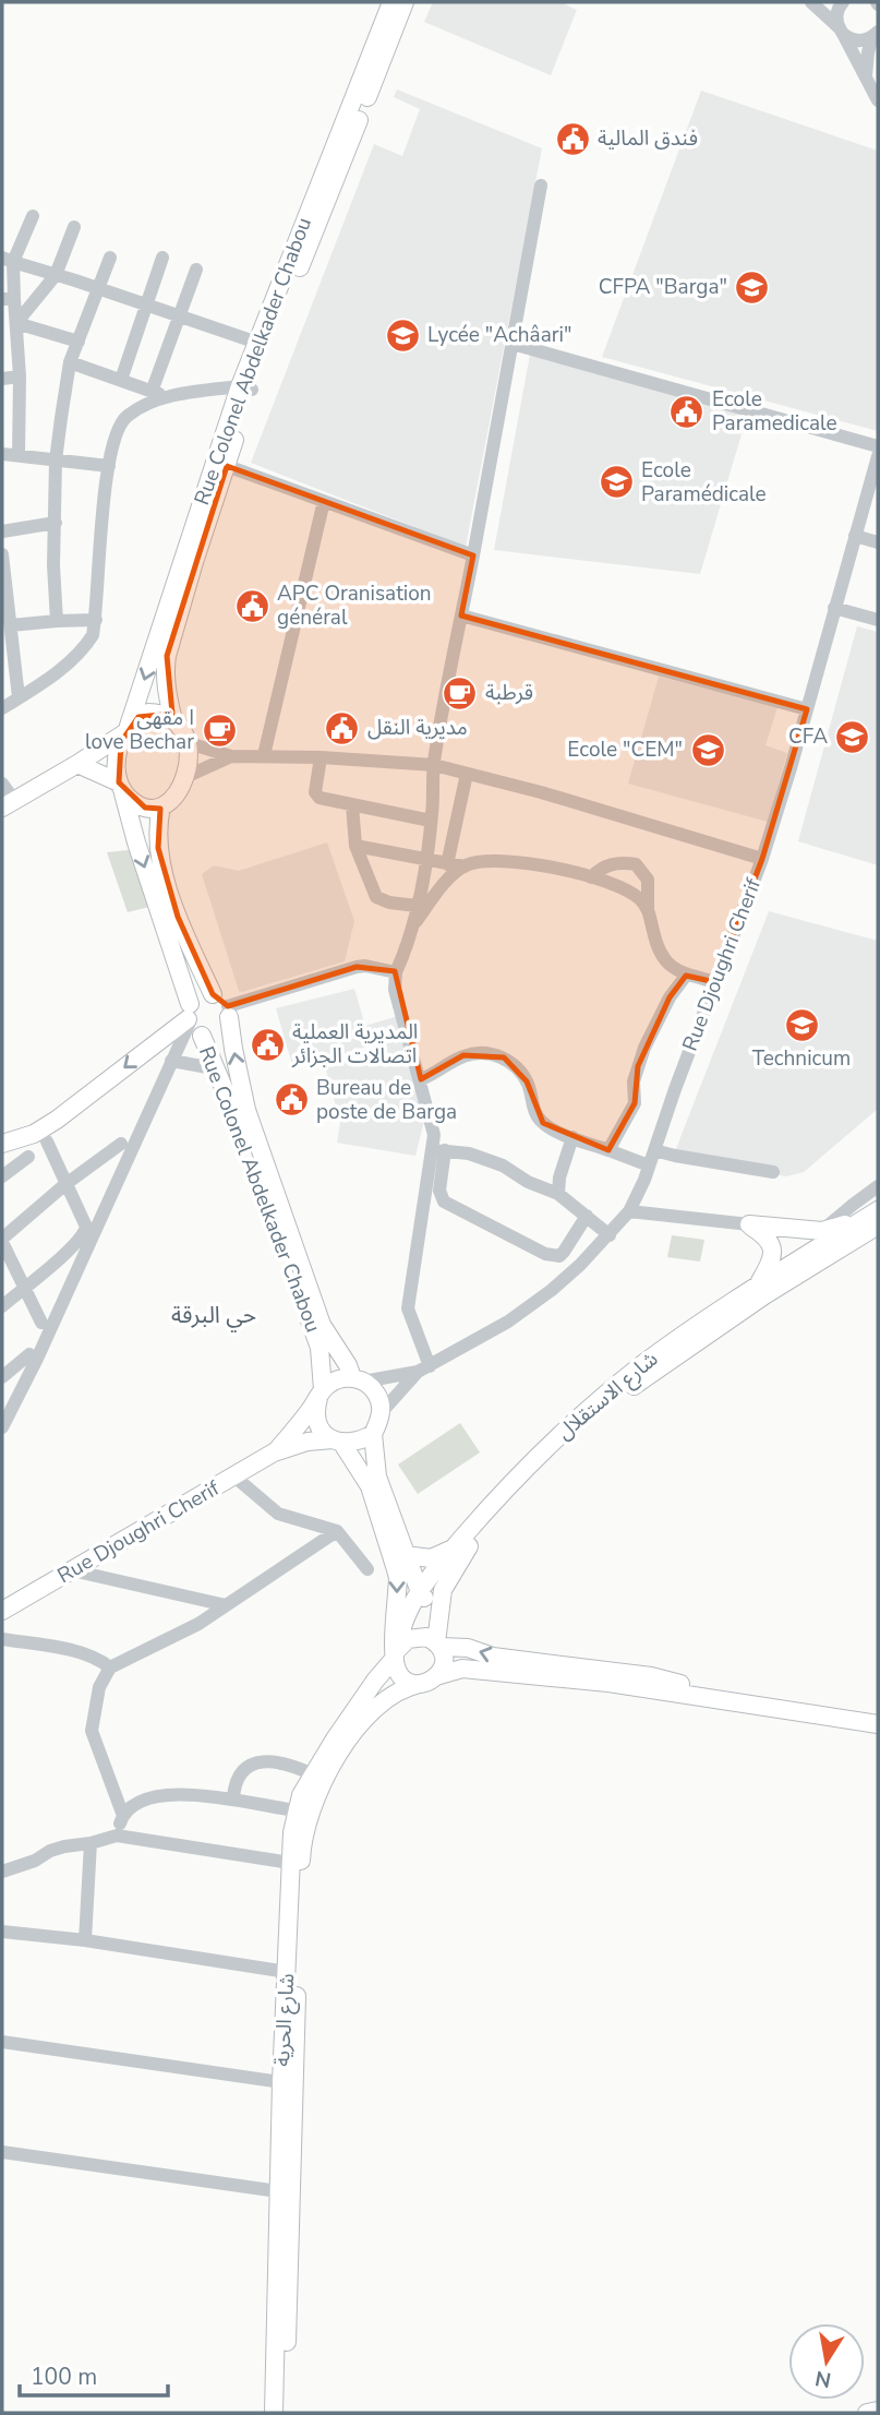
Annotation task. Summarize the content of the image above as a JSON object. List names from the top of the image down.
{
  "streets": {
    "main road": [
      "Rue Colonel Abdelkader Chabou",
      "Rue Djoughri Cherif",
      "شارع الاستقلال",
      "شارع الحرية"
    ]
  },
  "crossings": [
    ["شارع الاستقلال", "شارع الحرية"]
  ],
  "districts": ["حي البرقة"],
  "places": {
    "public building": [
      "فندق المالية",
      "Ecole Paramedicale",
      "APC Oranisation général",
      "مديرية النقل",
      "المديرية العملية اتصالات الجزائر",
      "Bureau de poste de Barga"
    ],
    "school or university": [
      "CFPA \"Barga\"",
      "Lycée \"Achâari\"",
      "Ecole Paramédicale",
      "CFA",
      "Ecole \"CEM\"",
      "Technicum"
    ],
    "cafe": ["قرطبة", "مقهى I love Bechar"]
  },
  "scale_bar": "100 m",
  "north": "bottom"
}
